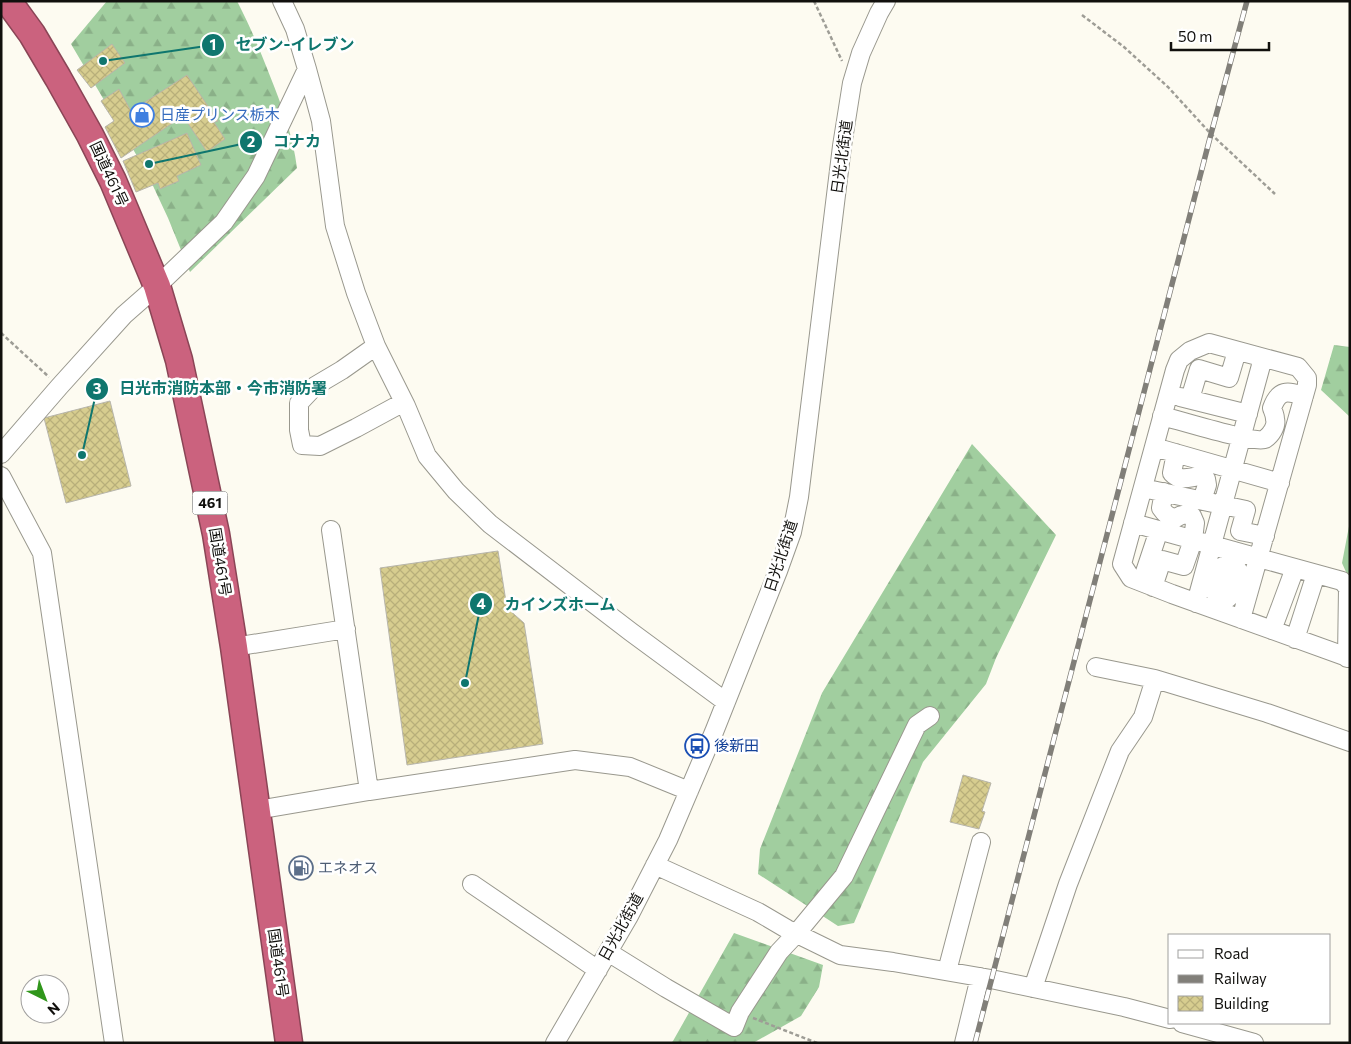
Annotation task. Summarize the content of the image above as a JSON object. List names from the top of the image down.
{
  "streets": {
    "highway": ["国道461号", "461"],
    "street": ["日光北街道"]
  },
  "places": {
    "other": [
      "セブン-イレブン",
      "コナカ",
      "日光市消防本部・今市消防署",
      "カインズホーム"
    ],
    "shop": ["日産プリンス栃木"],
    "bus stop": ["後新田"],
    "fuel station": ["エネオス"]
  },
  "legend": ["Road", "Railway", "Building"],
  "scale_bar": "50 m",
  "north": "bottom right"
}
